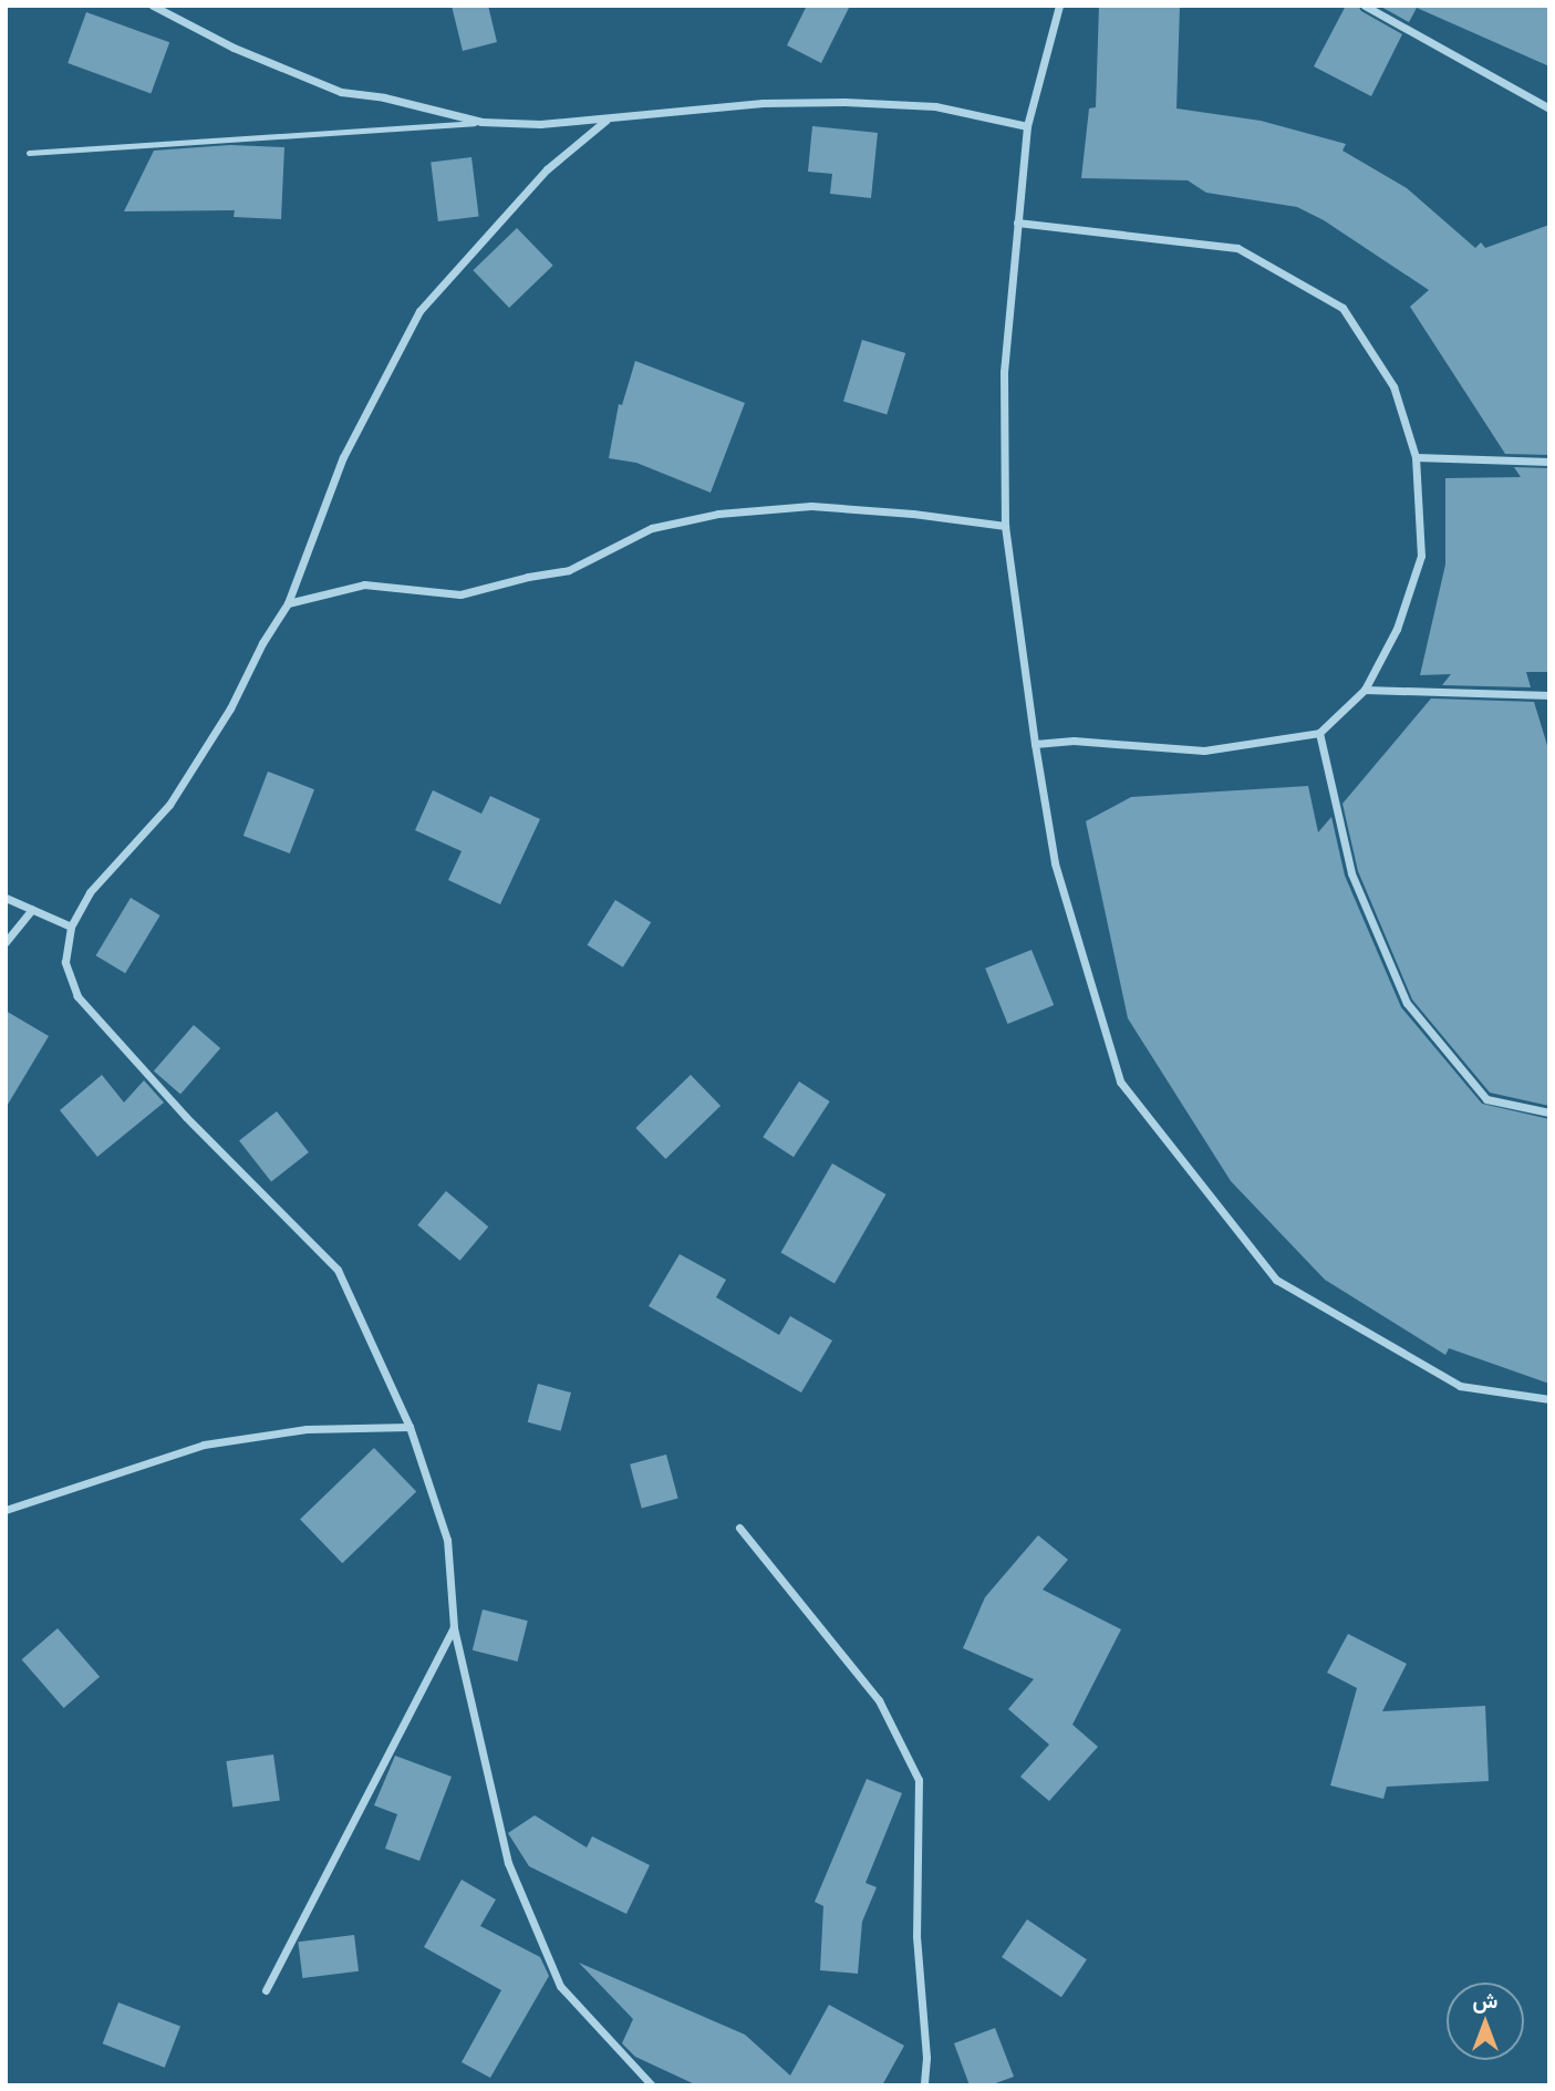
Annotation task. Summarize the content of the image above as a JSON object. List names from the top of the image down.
{
  "north": "top"
}
